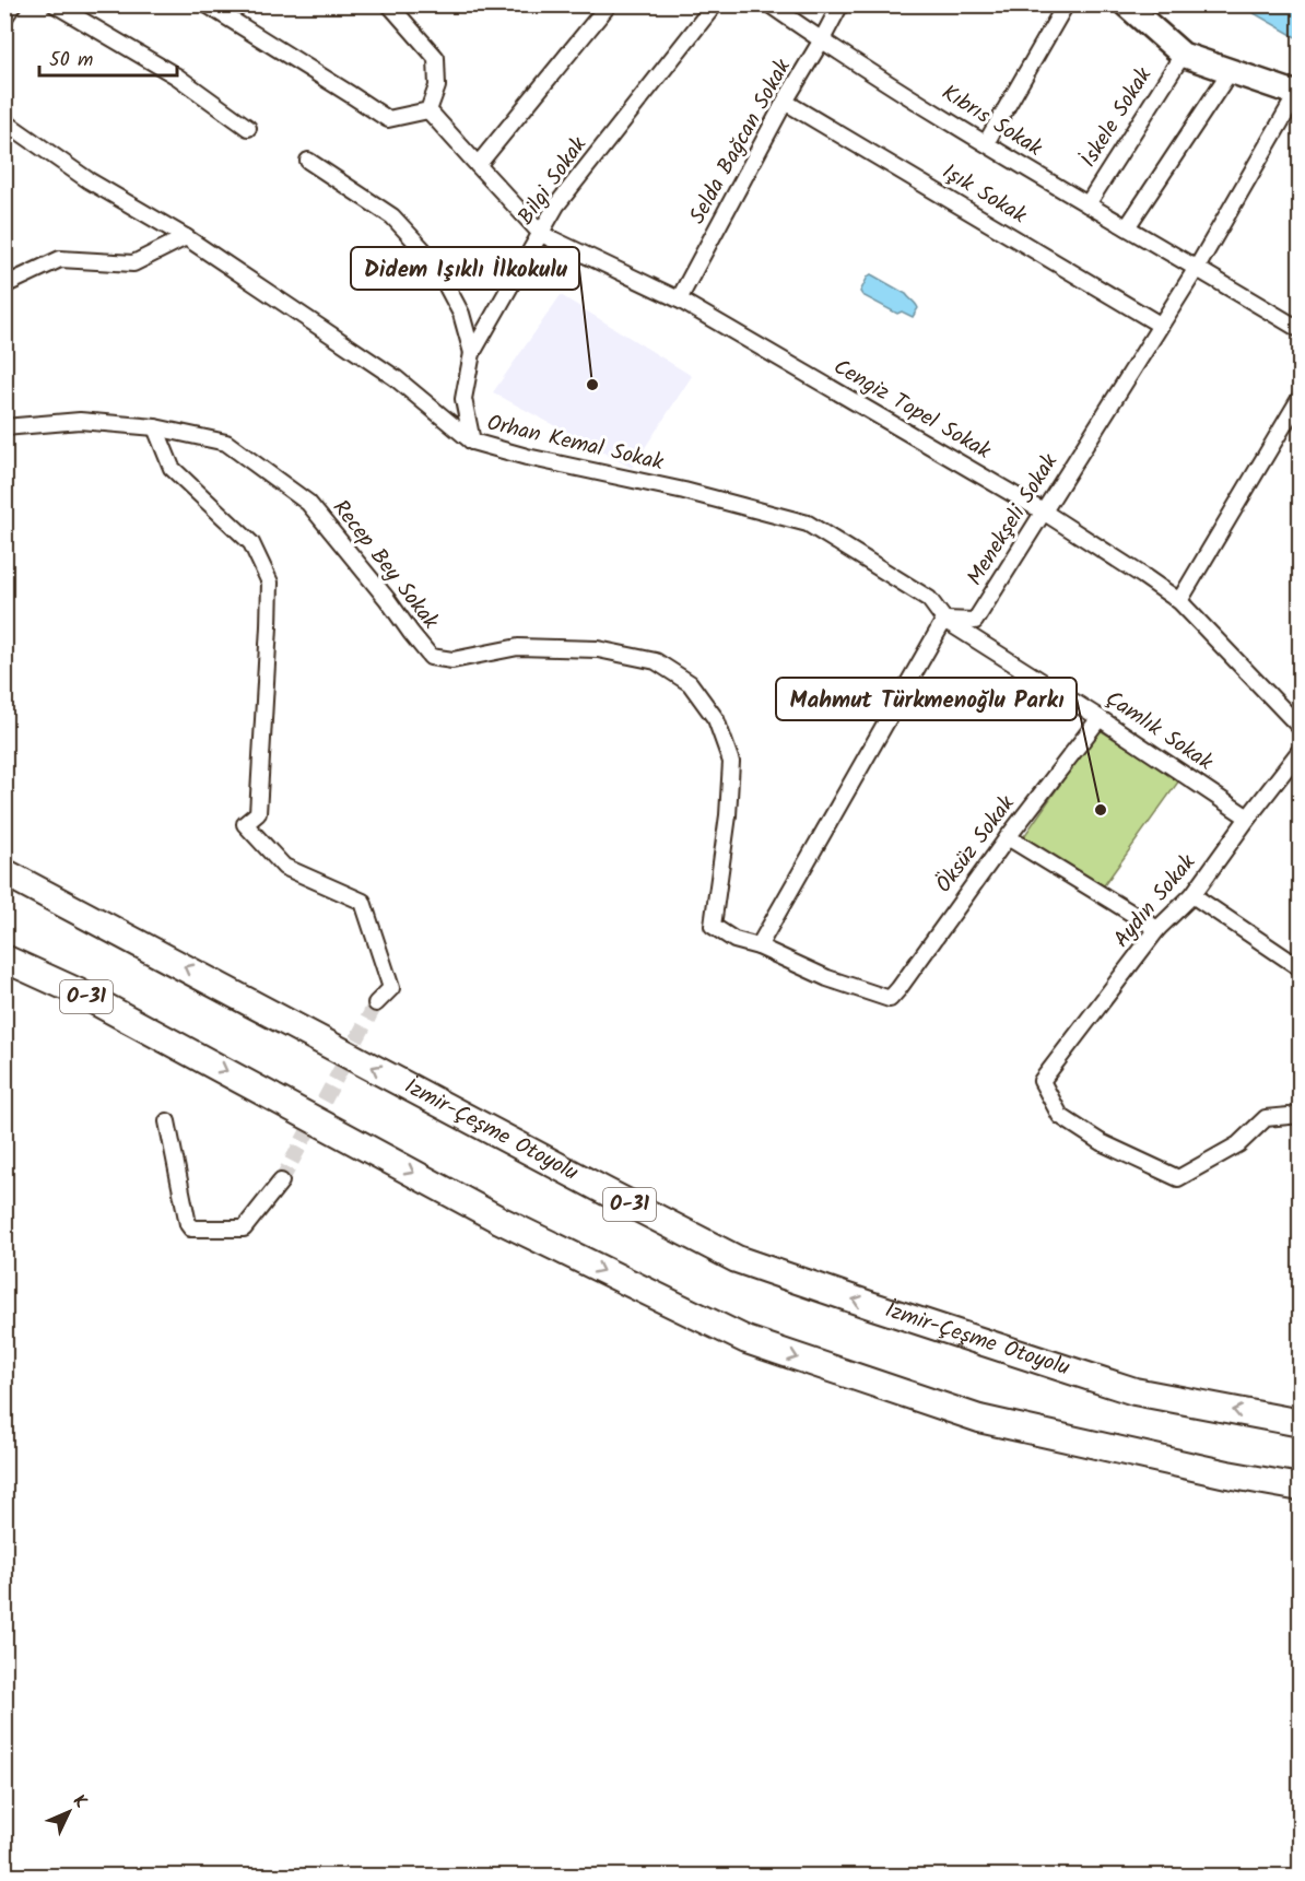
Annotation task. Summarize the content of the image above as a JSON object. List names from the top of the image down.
{
  "streets": {
    "highway": ["O-31", "İzmir-Çeşme Otoyolu"],
    "street": [
      "İskele Sokak",
      "Kıbrıs Sokak",
      "Selda Bağcan Sokak",
      "Bilgi Sokak",
      "Işık Sokak",
      "Cengiz Topel Sokak",
      "Orhan Kemal Sokak",
      "Menekşeli Sokak",
      "Recep Bey Sokak",
      "Çamlık Sokak",
      "Öksüz Sokak",
      "Aydın Sokak"
    ]
  },
  "crossings": [
    ["İskele Sokak", "Kıbrıs Sokak"],
    ["Kıbrıs Sokak", "Selda Bağcan Sokak"],
    ["Kıbrıs Sokak", "Menekşeli Sokak"],
    ["Selda Bağcan Sokak", "Işık Sokak"],
    ["Selda Bağcan Sokak", "Cengiz Topel Sokak"],
    ["Bilgi Sokak", "Cengiz Topel Sokak"],
    ["Bilgi Sokak", "Orhan Kemal Sokak"],
    ["Işık Sokak", "Menekşeli Sokak"],
    ["Cengiz Topel Sokak", "Menekşeli Sokak"],
    ["Orhan Kemal Sokak", "Menekşeli Sokak"],
    ["Orhan Kemal Sokak", "Çamlık Sokak"],
    ["Menekşeli Sokak", "Çamlık Sokak"],
    ["Recep Bey Sokak", "Öksüz Sokak"],
    ["Çamlık Sokak", "Öksüz Sokak"],
    ["Çamlık Sokak", "Aydın Sokak"]
  ],
  "places": ["Didem Işıklı İlkokulu", "Mahmut Türkmenoğlu Parkı"],
  "scale_bar": "50 m",
  "north": "top right"
}
